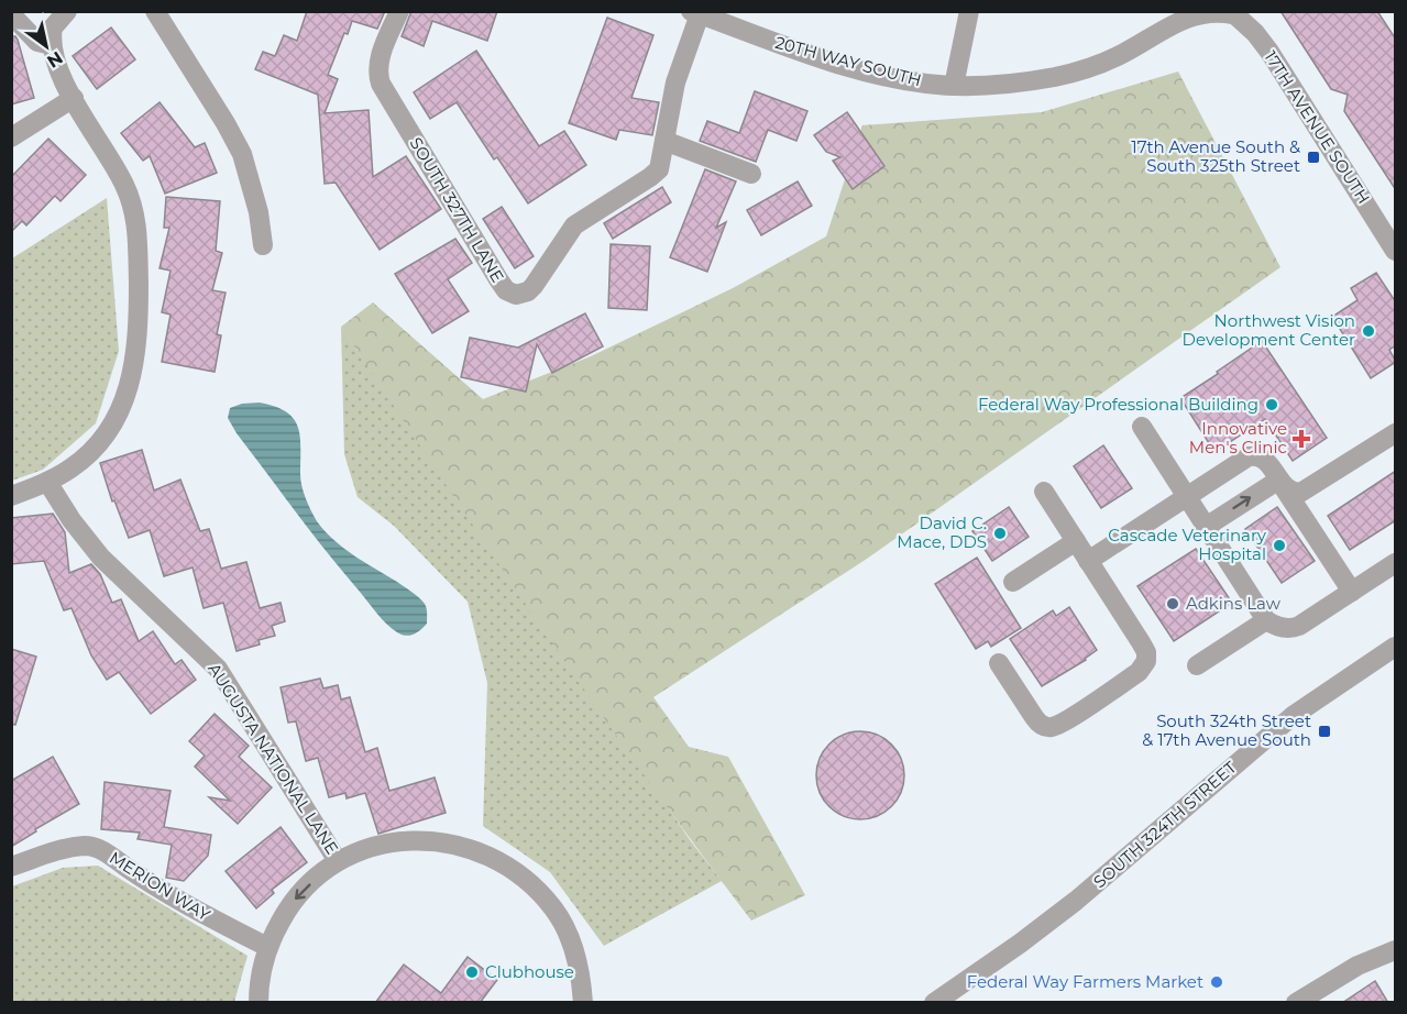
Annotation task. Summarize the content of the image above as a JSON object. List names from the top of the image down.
{
  "streets": {
    "street": [
      "20TH WAY SOUTH",
      "17TH AVENUE SOUTH",
      "SOUTH 327TH LANE",
      "AUGUSTA NATIONAL LANE",
      "SOUTH 324TH STREET",
      "MERION WAY"
    ]
  },
  "crossings": [
    ["20TH WAY SOUTH", "17TH AVENUE SOUTH"],
    ["20TH WAY SOUTH", "SOUTH 327TH LANE"]
  ],
  "places": {
    "transit": ["17th Avenue South & South 325th Street", "South 324th Street & 17th Avenue South"],
    "other": [
      "Northwest Vision Development Center",
      "Federal Way Professional Building",
      "David C. Mace, DDS",
      "Cascade Veterinary Hospital",
      "Adkins Law",
      "Clubhouse",
      "Federal Way Farmers Market"
    ],
    "health": ["Innovative Men's Clinic"]
  },
  "north": "bottom right"
}
